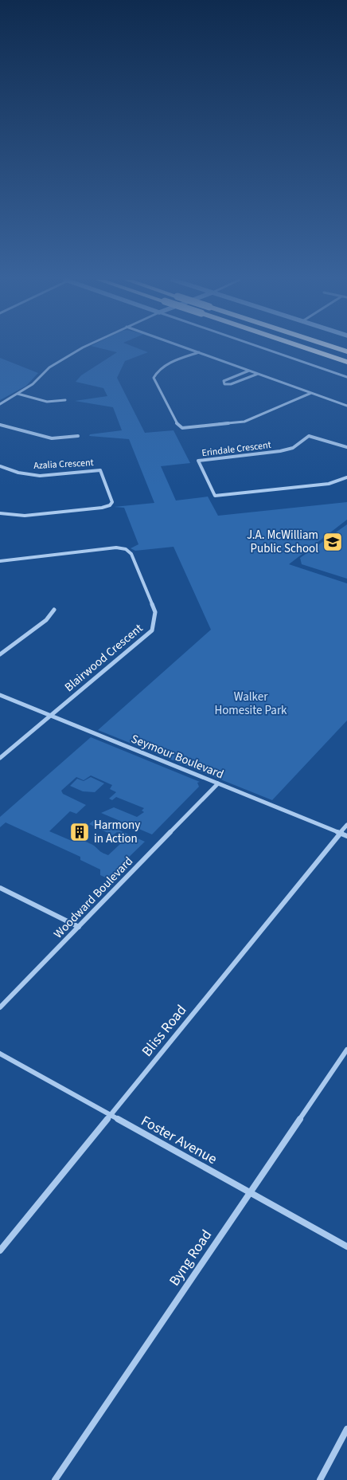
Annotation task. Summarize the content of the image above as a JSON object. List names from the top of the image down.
{
  "streets": {
    "street": [
      "Erindale Crescent",
      "Azalia Crescent",
      "Blairwood Crescent",
      "Seymour Boulevard",
      "Woodward Boulevard",
      "Bliss Road",
      "Foster Avenue",
      "Byng Road"
    ]
  },
  "crossings": [
    ["Blairwood Crescent", "Seymour Boulevard"],
    ["Seymour Boulevard", "Woodward Boulevard"],
    ["Seymour Boulevard", "Bliss Road"],
    ["Bliss Road", "Foster Avenue"],
    ["Foster Avenue", "Byng Road"]
  ],
  "parks": ["Walker Homesite Park"],
  "places": {
    "school or university": ["J.A. McWilliam Public School"],
    "building": ["Harmony in Action"]
  }
}
